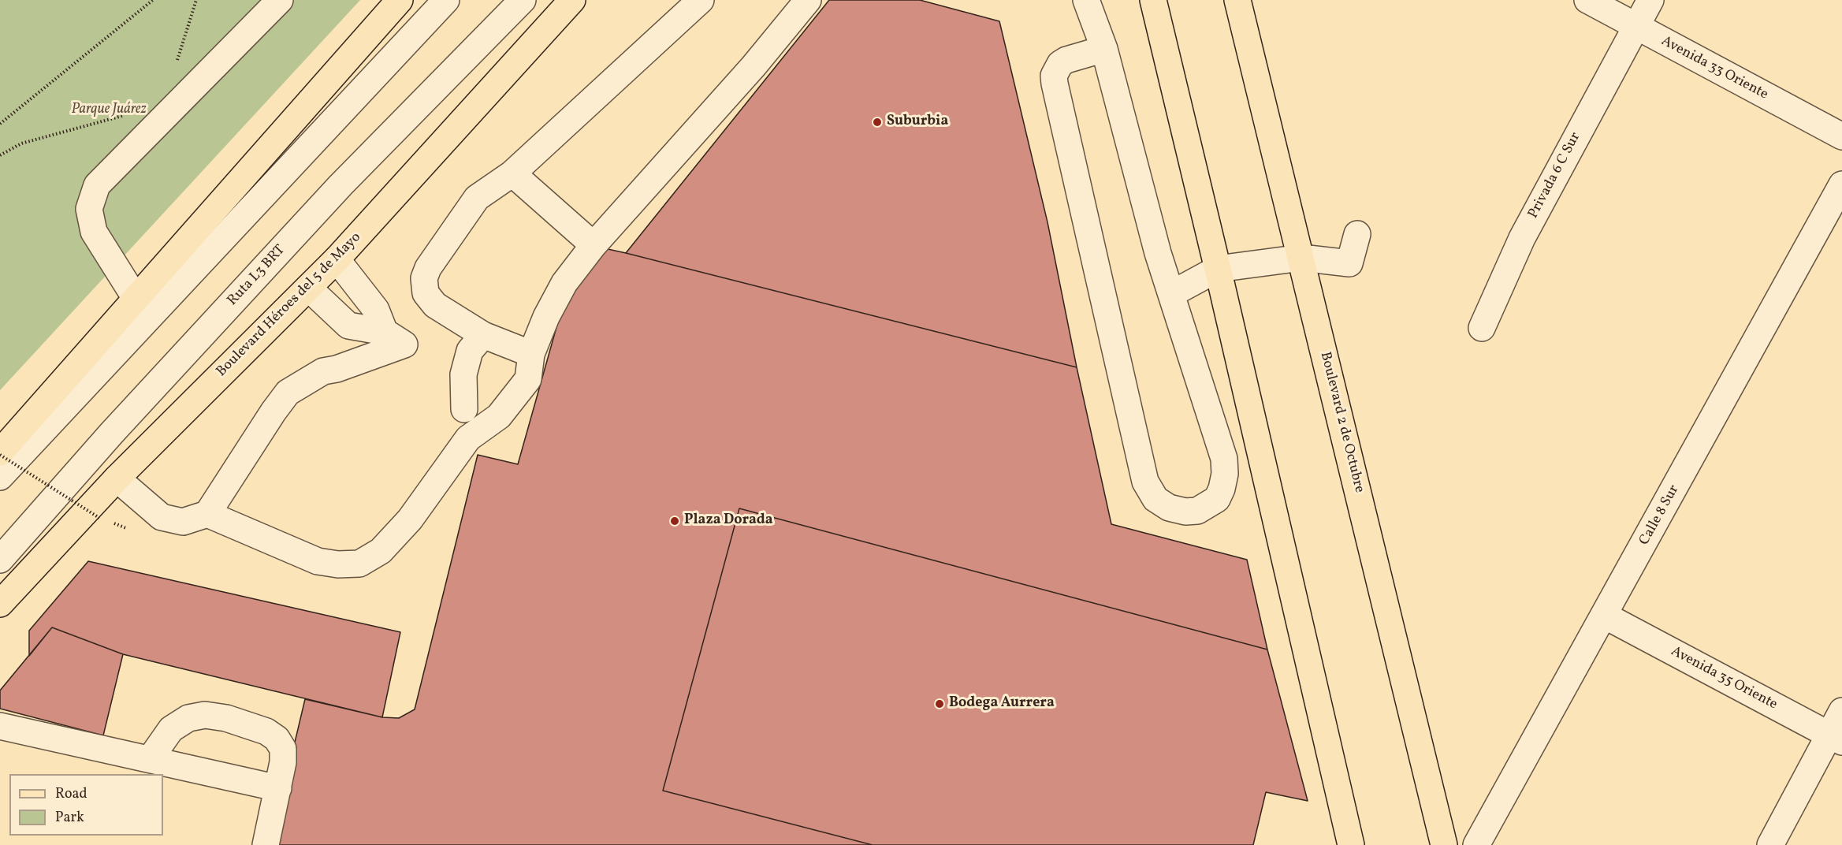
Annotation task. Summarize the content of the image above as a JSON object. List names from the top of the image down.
{
  "streets": {
    "main road": ["Boulevard Héroes del 5 de Mayo", "Boulevard 2 de Octubre"],
    "street": [
      "Avenida 33 Oriente",
      "Privada 6 C Sur",
      "Ruta L3 BRT",
      "Calle 8 Sur",
      "Avenida 35 Oriente"
    ]
  },
  "crossings": [
    ["Avenida 33 Oriente", "Privada 6 C Sur"],
    ["Calle 8 Sur", "Avenida 35 Oriente"]
  ],
  "parks": ["Parque Juárez"],
  "places": ["Suburbia", "Plaza Dorada", "Bodega Aurrera"],
  "legend": ["Road", "Park"]
}
